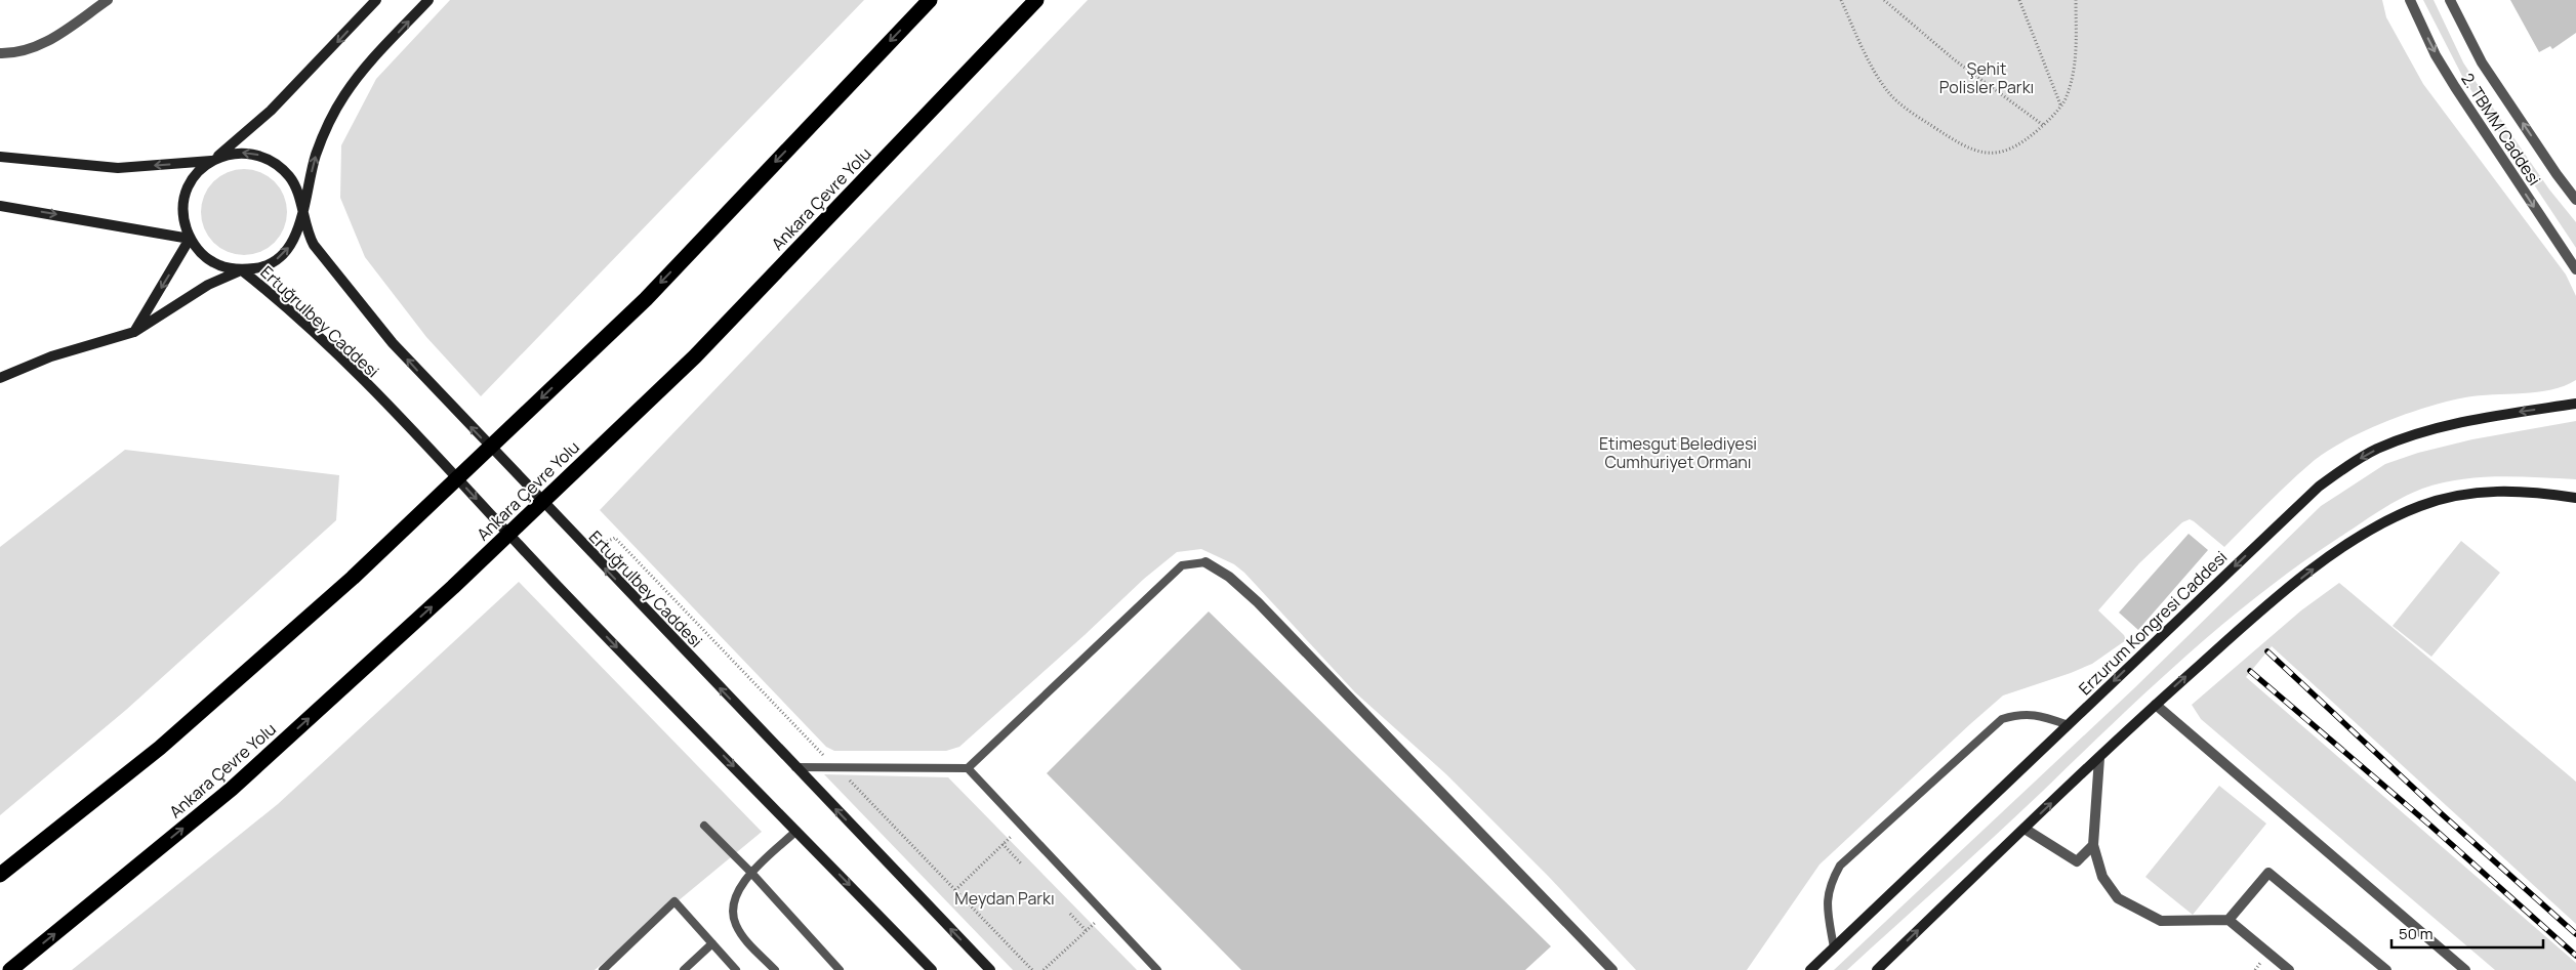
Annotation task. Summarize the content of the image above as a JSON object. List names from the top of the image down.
{
  "streets": {
    "highway": ["Ankara Çevre Yolu"],
    "main road": ["Ertuğrulbey Caddesi", "Erzurum Kongresi Caddesi"],
    "street": ["2. TBMM Caddesi"]
  },
  "parks": ["Şehit Polisler Parkı", "Etimesgut Belediyesi Cumhuriyet Ormanı", "Meydan Parkı"],
  "scale_bar": "50 m"
}
